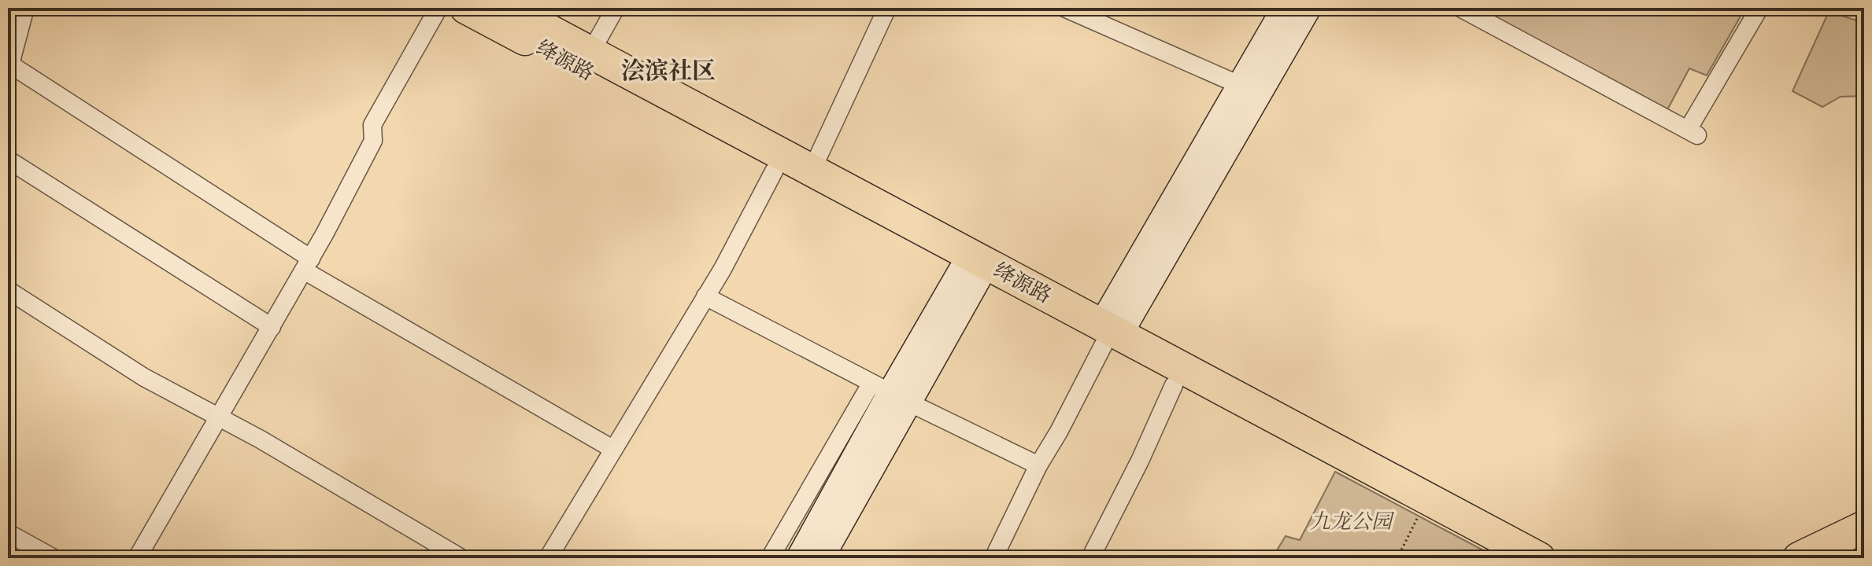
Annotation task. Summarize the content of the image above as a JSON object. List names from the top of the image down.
{
  "streets": {
    "highway": ["绛源路"]
  },
  "districts": ["浍滨社区"],
  "parks": ["九龙公园"]
}
